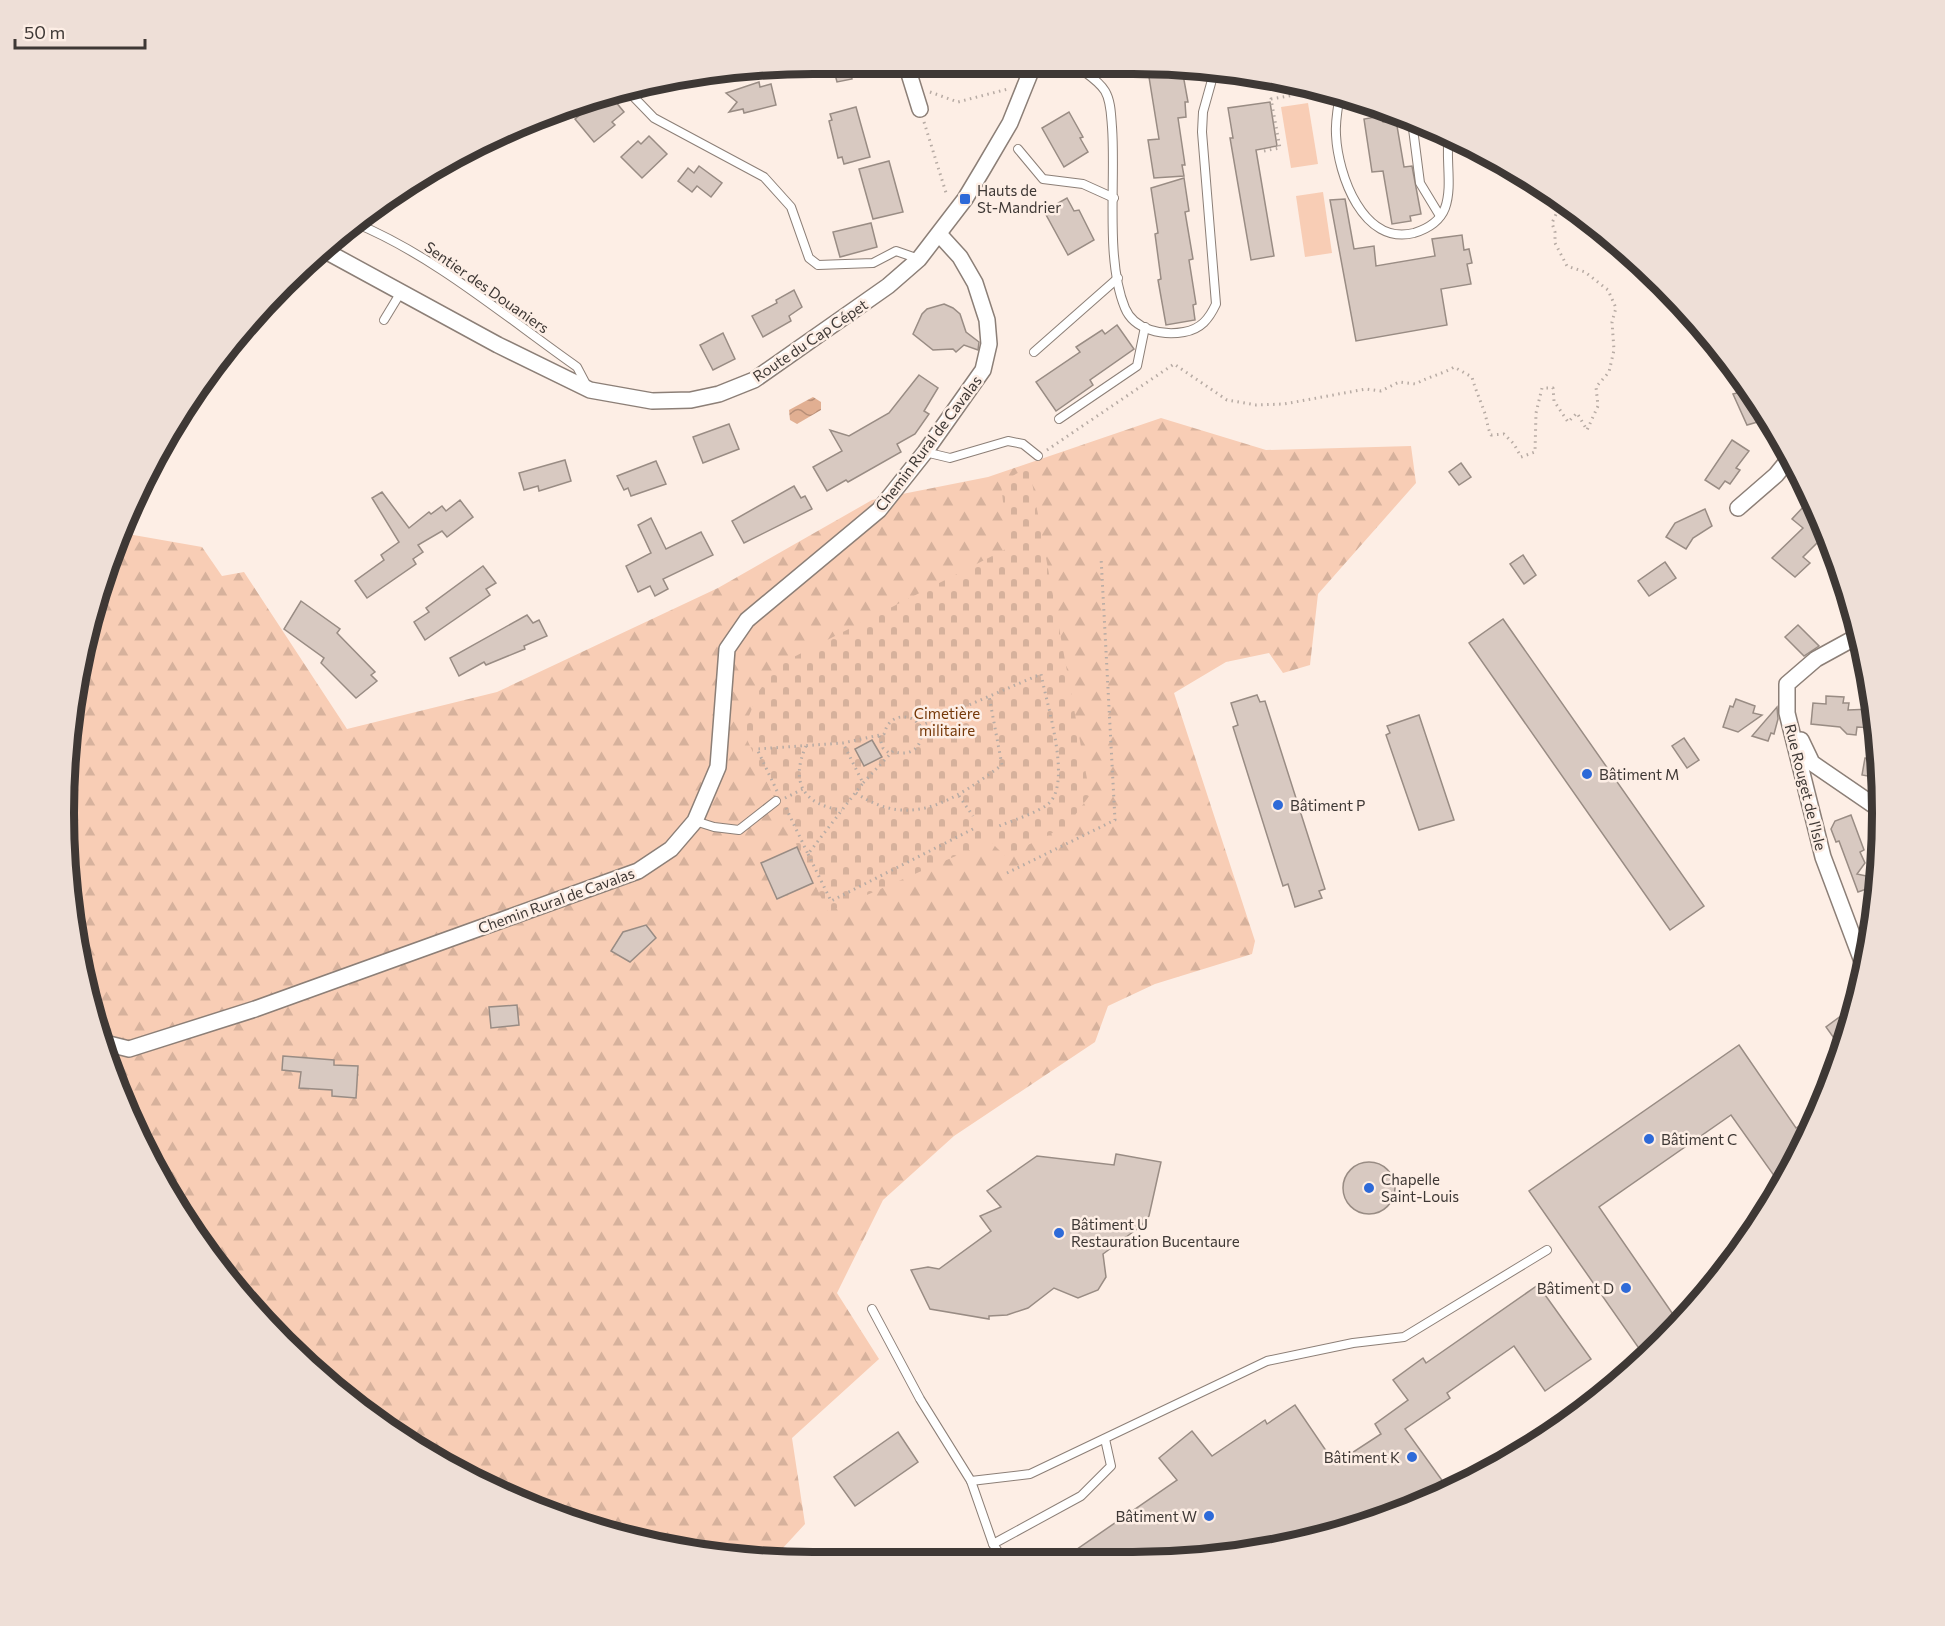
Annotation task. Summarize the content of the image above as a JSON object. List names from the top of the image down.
{
  "streets": {
    "street": ["Route du Cap Cépet", "Chemin Rural de Cavalas", "Rue Rouget de l'Isle"],
    "lane": ["Sentier des Douaniers"]
  },
  "crossings": [
    ["Sentier des Douaniers", "Route du Cap Cépet"],
    ["Route du Cap Cépet", "Chemin Rural de Cavalas"]
  ],
  "parks": ["Cimetière militaire"],
  "places": {
    "transit": ["Hauts de St-Mandrier"],
    "other": [
      "Bâtiment M",
      "Bâtiment P",
      "Bâtiment C",
      "Chapelle Saint-Louis",
      "Bâtiment U Restauration Bucentaure",
      "Bâtiment D",
      "Bâtiment K",
      "Bâtiment W"
    ]
  },
  "scale_bar": "50 m"
}
